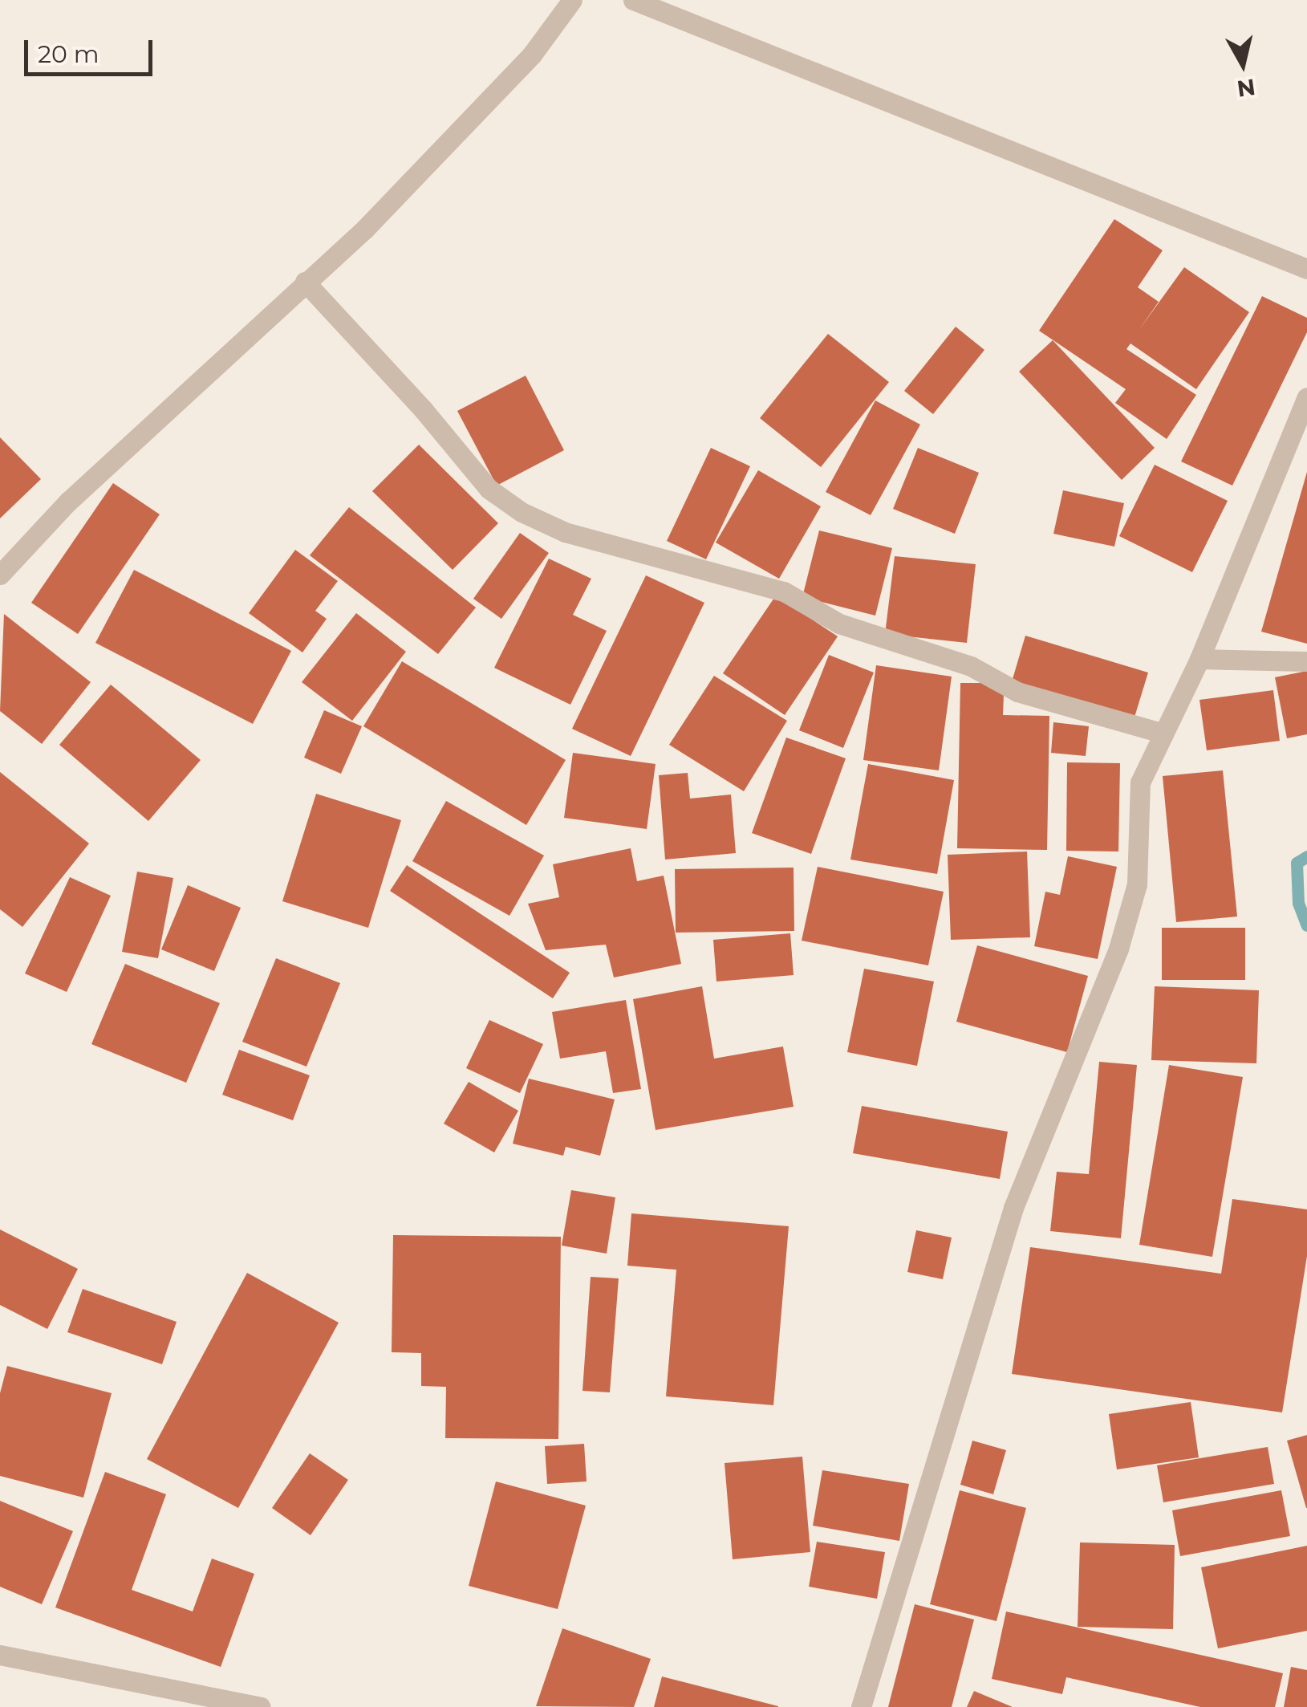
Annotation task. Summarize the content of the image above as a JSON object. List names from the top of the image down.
{
  "scale_bar": "20 m",
  "north": "bottom"
}
